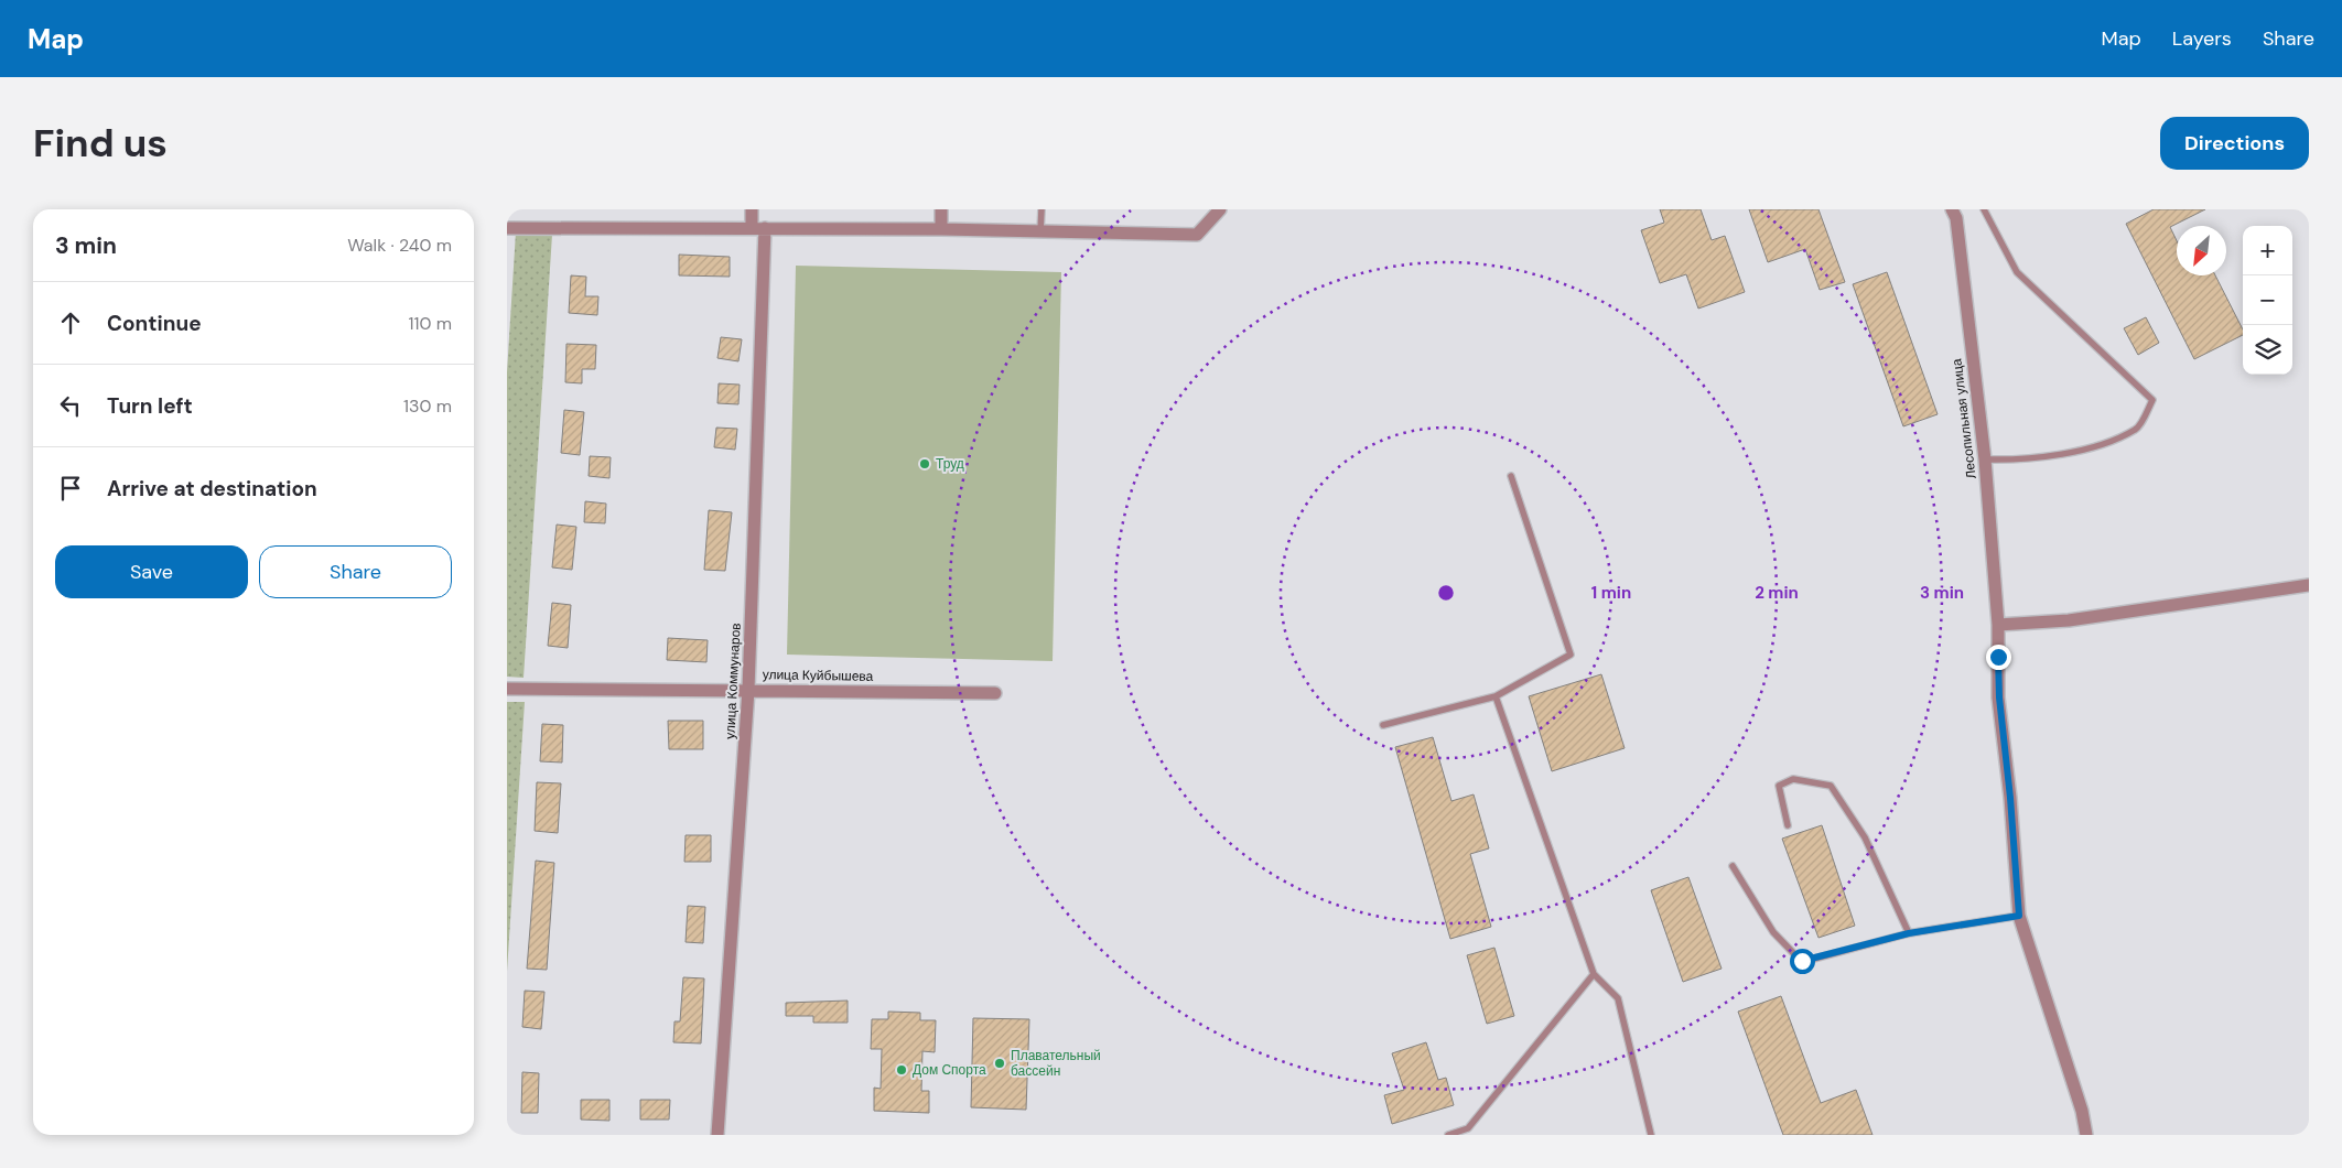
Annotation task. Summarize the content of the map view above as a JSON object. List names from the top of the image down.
{
  "streets": {
    "street": ["Лесопильная улица", "улица Куйбышева", "улица Коммунаров"]
  },
  "crossings": [
    ["улица Куйбышева", "улица Коммунаров"]
  ],
  "places": ["Труд", "Плавательный бассейн", "Дом Спорта"],
  "north": "bottom left",
  "page": {
    "header": "Map",
    "nav": ["Map", "Layers", "Share"],
    "buttons": [
      "Directions",
      ["Save", "Share"]
    ],
    "title": "Find us",
    "heading": ["3 min", "Walk · 240 m"],
    "map_buttons": ["+", "−"],
    "list": [
      ["Continue", "110 m"],
      ["Turn left", "130 m"],
      "Arrive at destination"
    ]
  },
  "rings": ["1 min", "2 min", "3 min"]
}
